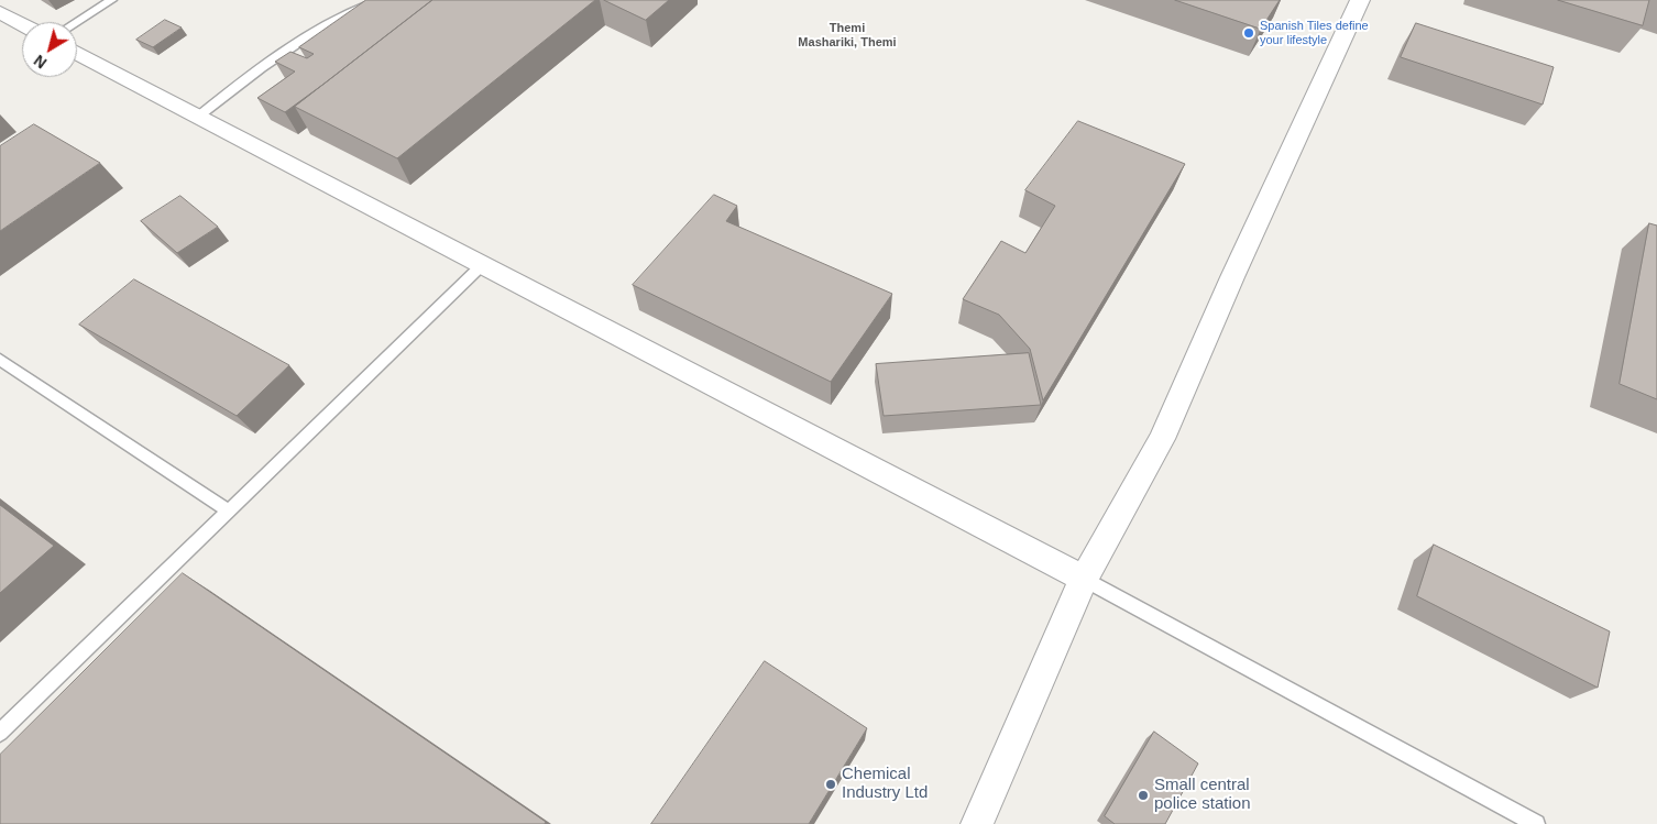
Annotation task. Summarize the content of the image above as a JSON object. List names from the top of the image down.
{
  "districts": ["Themi Mashariki, Themi"],
  "places": ["Spanish Tiles define your lifestyle", "Chemical Industry Ltd", "Small central police station"],
  "north": "bottom left"
}
